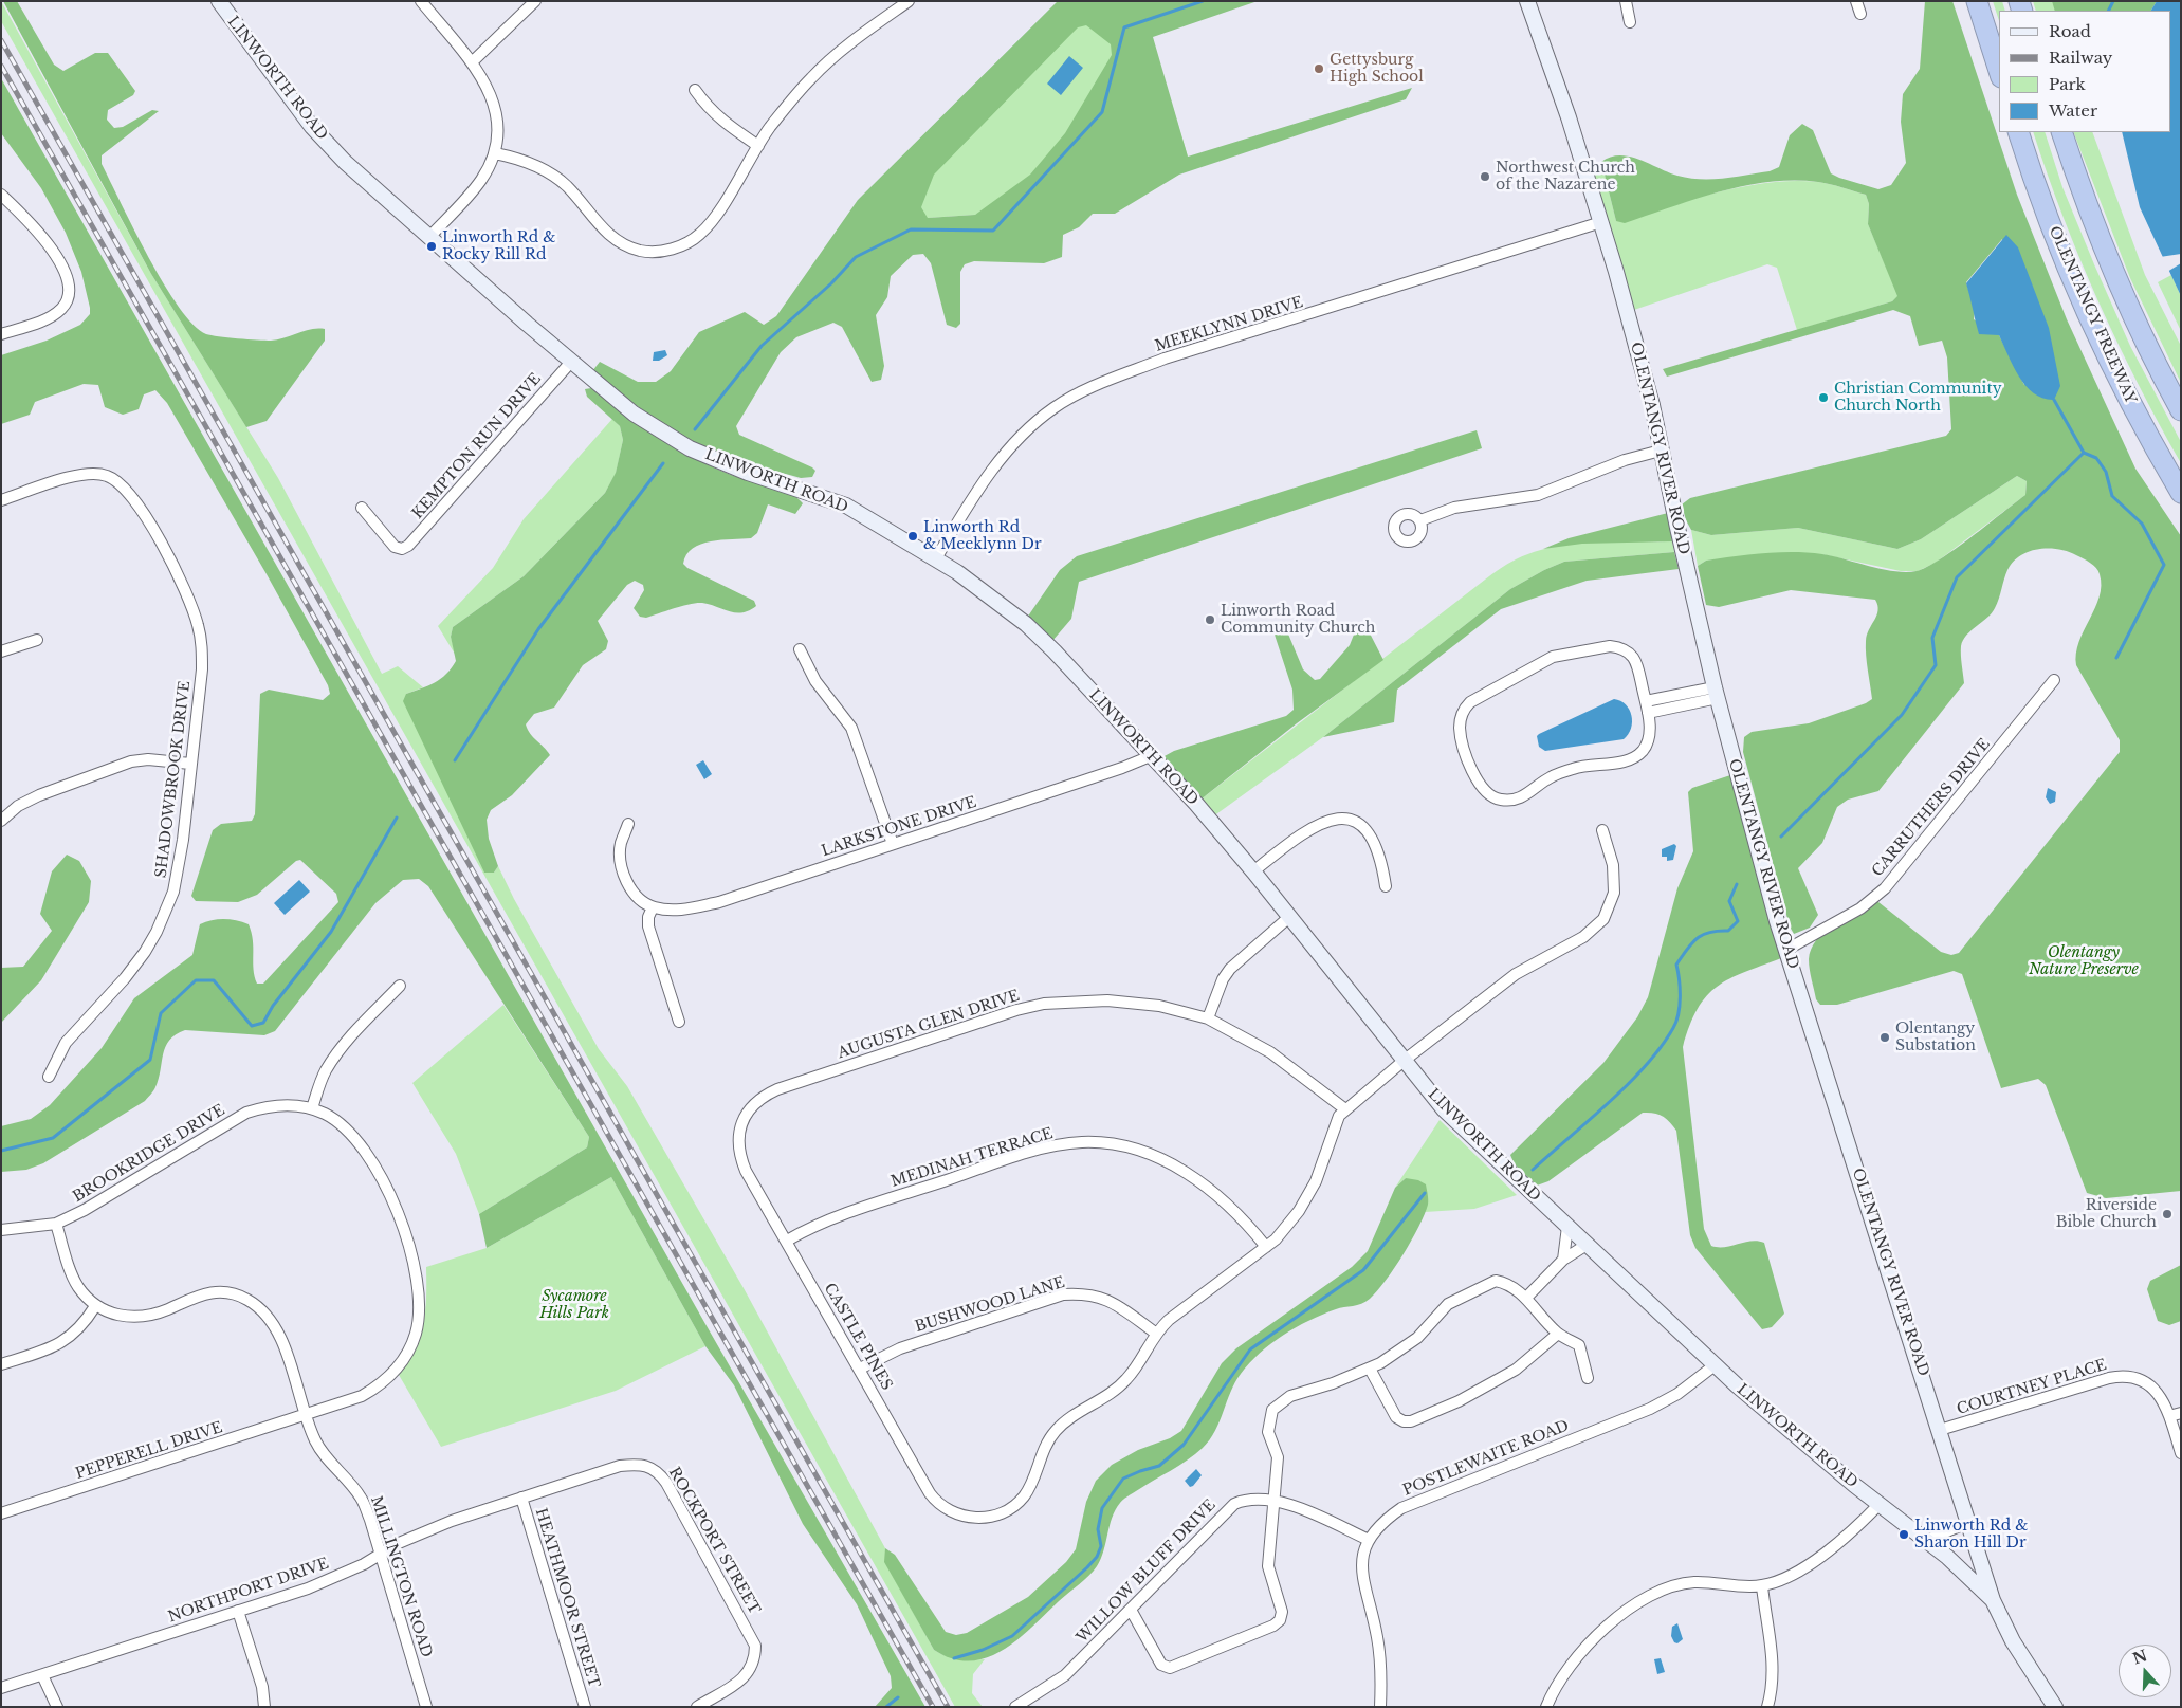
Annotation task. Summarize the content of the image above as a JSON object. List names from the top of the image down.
{
  "streets": {
    "highway": ["OLENTANGY FREEWAY"],
    "main road": ["LINWORTH ROAD", "OLENTANGY RIVER ROAD"],
    "street": [
      "MEEKLYNN DRIVE",
      "KEMPTON RUN DRIVE",
      "SHADOWBROOK DRIVE",
      "CARRUTHERS DRIVE",
      "LARKSTONE DRIVE",
      "AUGUSTA GLEN DRIVE",
      "BROOKRIDGE DRIVE",
      "MEDINAH TERRACE",
      "BUSHWOOD LANE",
      "CASTLE PINES",
      "COURTNEY PLACE",
      "PEPPERELL DRIVE",
      "POSTLEWAITE ROAD",
      "ROCKPORT STREET",
      "WILLOW BLUFF DRIVE",
      "MILLINGTON ROAD",
      "NORTHPORT DRIVE",
      "HEATHMOOR STREET"
    ]
  },
  "crossings": [
    ["LINWORTH ROAD", "MEEKLYNN DRIVE"],
    ["LINWORTH ROAD", "KEMPTON RUN DRIVE"],
    ["LINWORTH ROAD", "OLENTANGY RIVER ROAD"],
    ["LINWORTH ROAD", "LARKSTONE DRIVE"],
    ["LINWORTH ROAD", "POSTLEWAITE ROAD"],
    ["MEEKLYNN DRIVE", "OLENTANGY RIVER ROAD"],
    ["OLENTANGY RIVER ROAD", "CARRUTHERS DRIVE"],
    ["OLENTANGY RIVER ROAD", "COURTNEY PLACE"],
    ["AUGUSTA GLEN DRIVE", "CASTLE PINES"],
    ["BROOKRIDGE DRIVE", "PEPPERELL DRIVE"],
    ["MEDINAH TERRACE", "CASTLE PINES"],
    ["BUSHWOOD LANE", "CASTLE PINES"],
    ["PEPPERELL DRIVE", "MILLINGTON ROAD"],
    ["POSTLEWAITE ROAD", "WILLOW BLUFF DRIVE"],
    ["ROCKPORT STREET", "NORTHPORT DRIVE"],
    ["MILLINGTON ROAD", "NORTHPORT DRIVE"],
    ["NORTHPORT DRIVE", "HEATHMOOR STREET"]
  ],
  "parks": ["Olentangy Nature Preserve", "Sycamore Hills Park"],
  "places": [
    "Gettysburg High School",
    "Northwest Church of the Nazarene",
    "Linworth Rd & Rocky Rill Rd",
    "Christian Community Church North",
    "Linworth Rd & Meeklynn Dr",
    "Linworth Road Community Church",
    "Olentangy Substation",
    "Riverside Bible Church",
    "Linworth Rd & Sharon Hill Dr"
  ],
  "legend": [
    "Road",
    "Railway",
    "Park",
    "Water"
  ],
  "north": "top"
}
